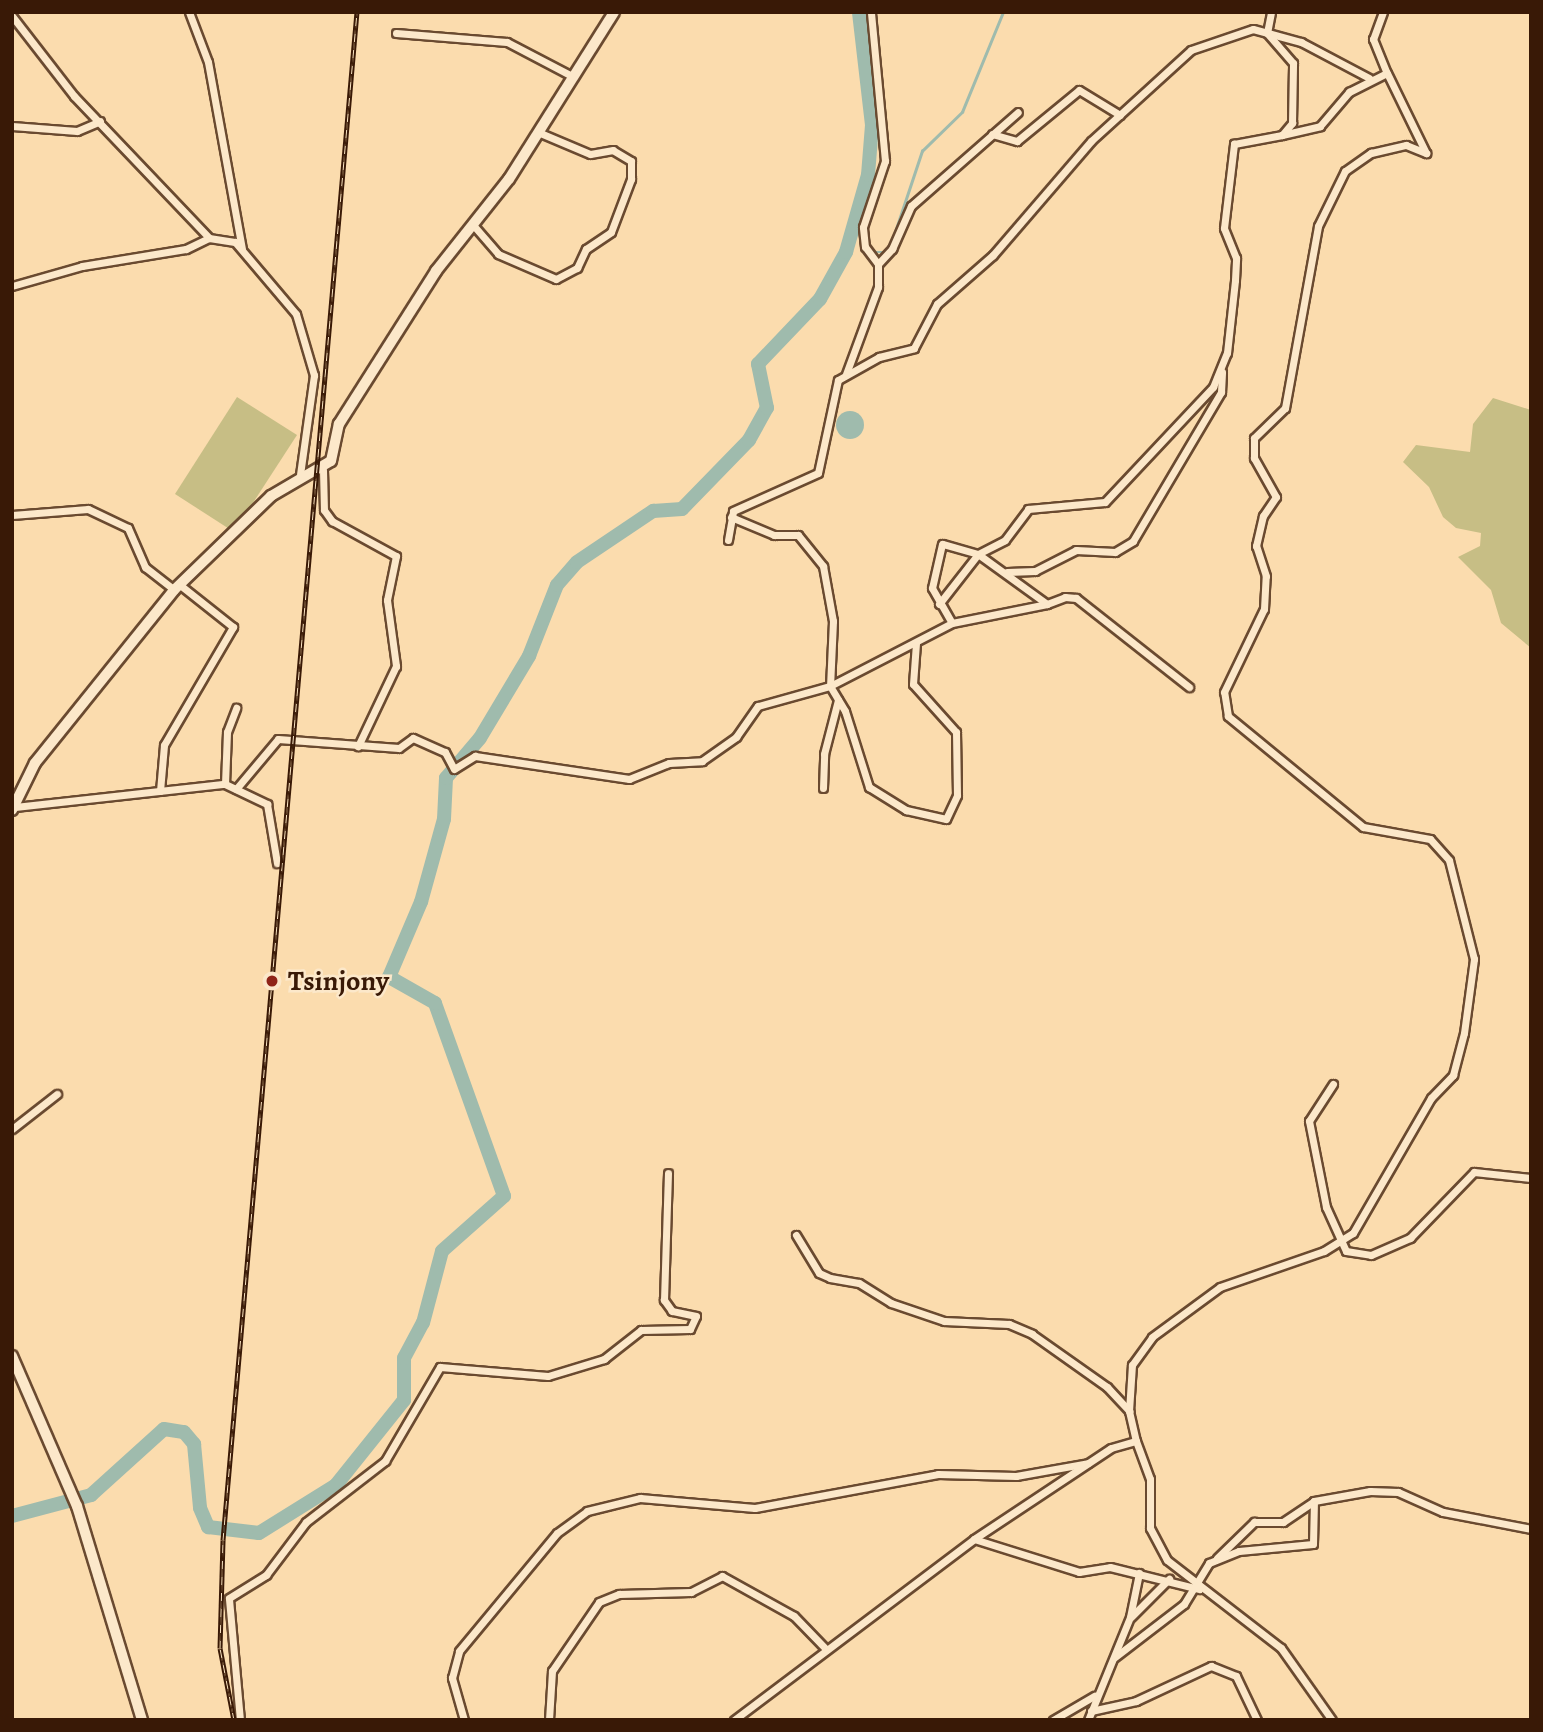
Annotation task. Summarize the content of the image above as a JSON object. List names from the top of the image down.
{
  "places": ["Tsinjony"]
}
